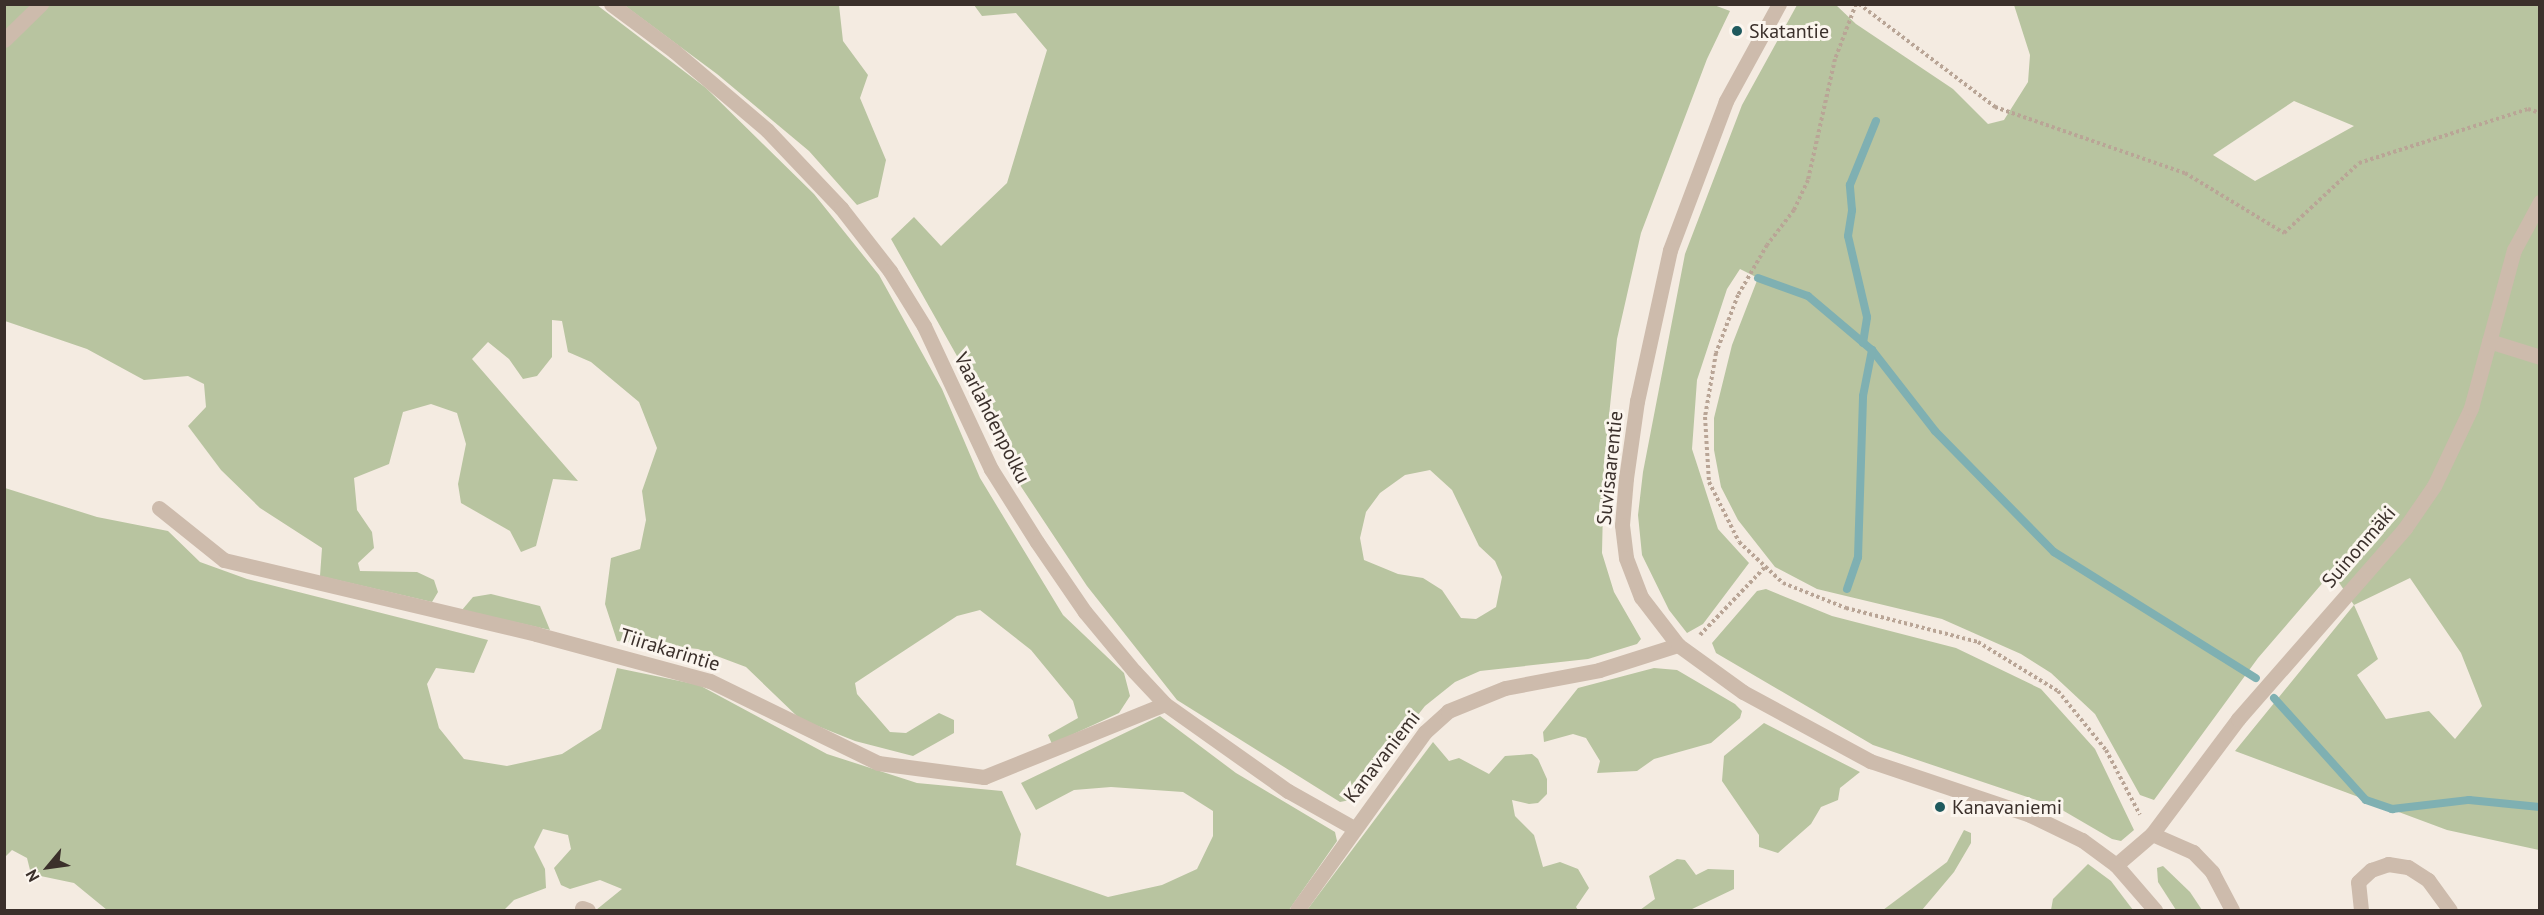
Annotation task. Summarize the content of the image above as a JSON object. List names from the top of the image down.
{
  "streets": {
    "street": [
      "Vaarlahdenpolku",
      "Suvisaarentie",
      "Suinonmäki",
      "Tiirakarintie",
      "Kanavaniemi"
    ]
  },
  "crossings": [
    ["Vaarlahdenpolku", "Tiirakarintie"],
    ["Vaarlahdenpolku", "Kanavaniemi"],
    ["Suvisaarentie", "Suinonmäki"],
    ["Suvisaarentie", "Kanavaniemi"]
  ],
  "places": ["Skatantie", "Kanavaniemi"],
  "north": "bottom left"
}
